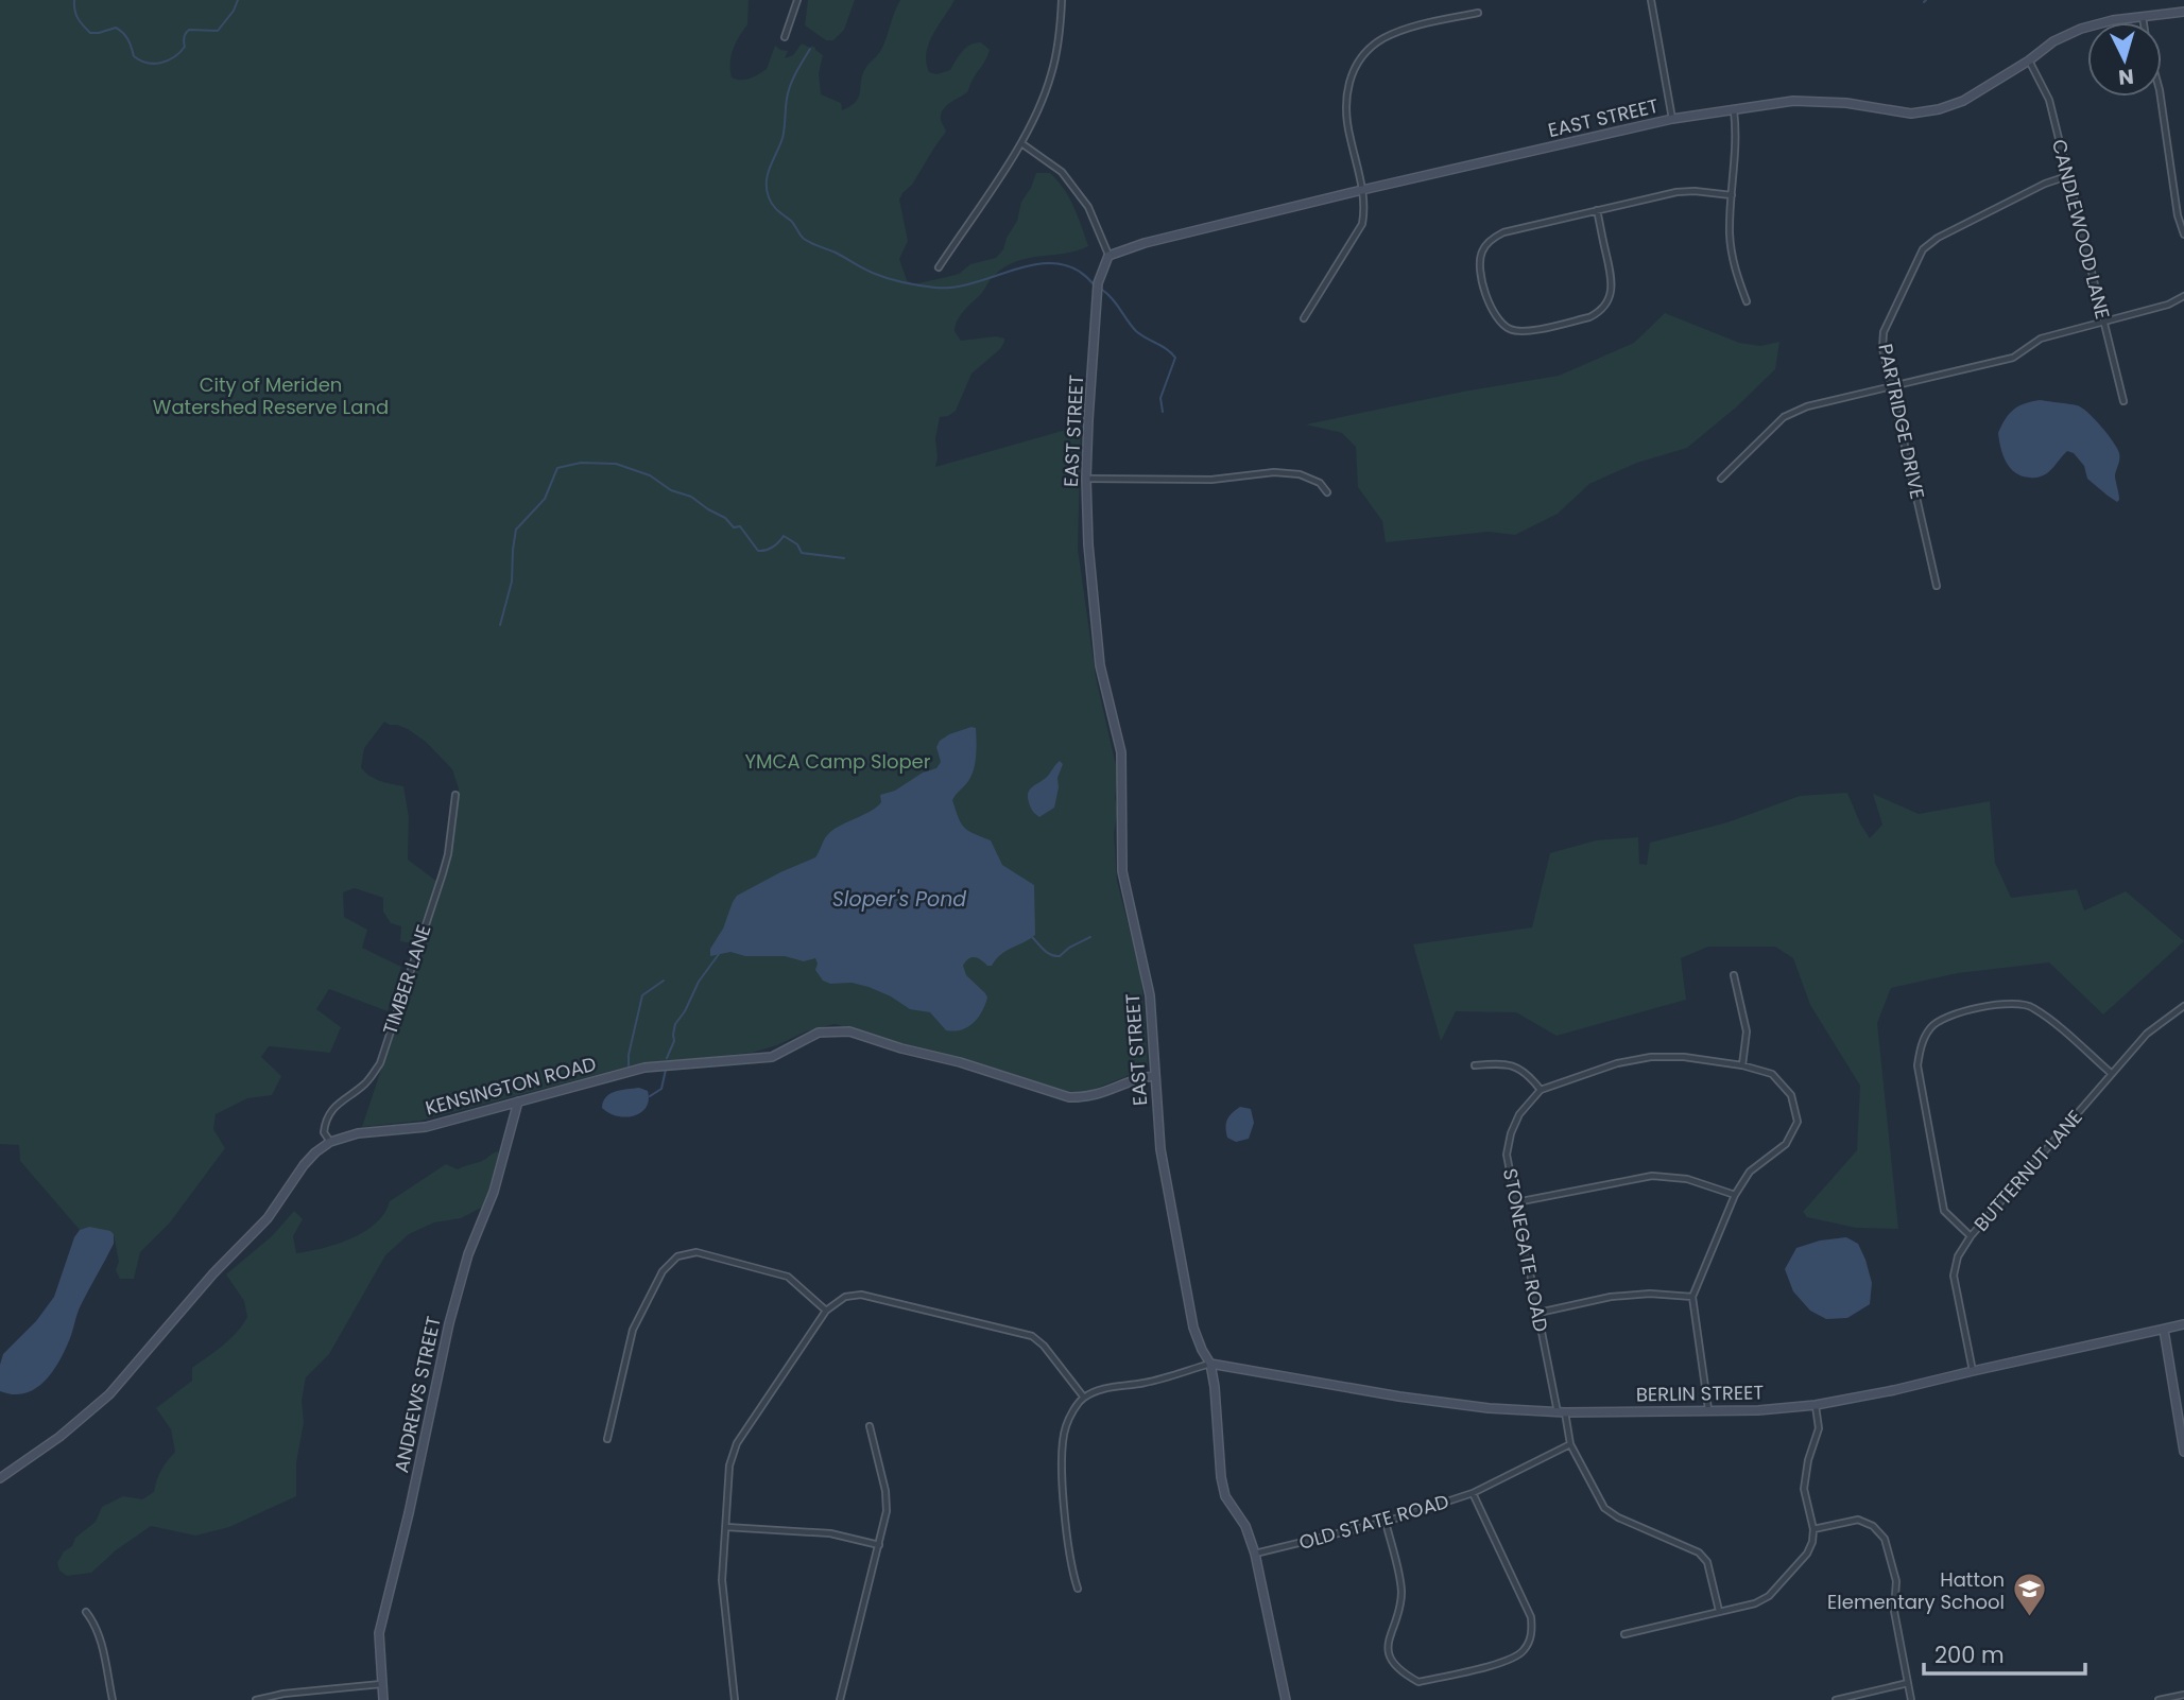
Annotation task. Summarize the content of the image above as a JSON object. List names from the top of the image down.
{
  "streets": {
    "street": [
      "EAST STREET",
      "CANDLEWOOD LANE",
      "PARTRIDGE DRIVE",
      "TIMBER LANE",
      "KENSINGTON ROAD",
      "BUTTERNUT LANE",
      "STONEGATE ROAD",
      "BERLIN STREET",
      "ANDREWS STREET",
      "OLD STATE ROAD"
    ]
  },
  "crossings": [
    ["EAST STREET", "CANDLEWOOD LANE"],
    ["EAST STREET", "KENSINGTON ROAD"],
    ["EAST STREET", "BERLIN STREET"],
    ["EAST STREET", "OLD STATE ROAD"],
    ["CANDLEWOOD LANE", "PARTRIDGE DRIVE"],
    ["TIMBER LANE", "KENSINGTON ROAD"],
    ["KENSINGTON ROAD", "ANDREWS STREET"],
    ["BUTTERNUT LANE", "BERLIN STREET"],
    ["STONEGATE ROAD", "BERLIN STREET"],
    ["STONEGATE ROAD", "OLD STATE ROAD"]
  ],
  "water": ["Sloper's Pond"],
  "parks": ["City of Meriden Watershed Reserve Land", "YMCA Camp Sloper"],
  "places": {
    "school or university": ["Hatton Elementary School"]
  },
  "scale_bar": "200 m",
  "north": "bottom"
}
